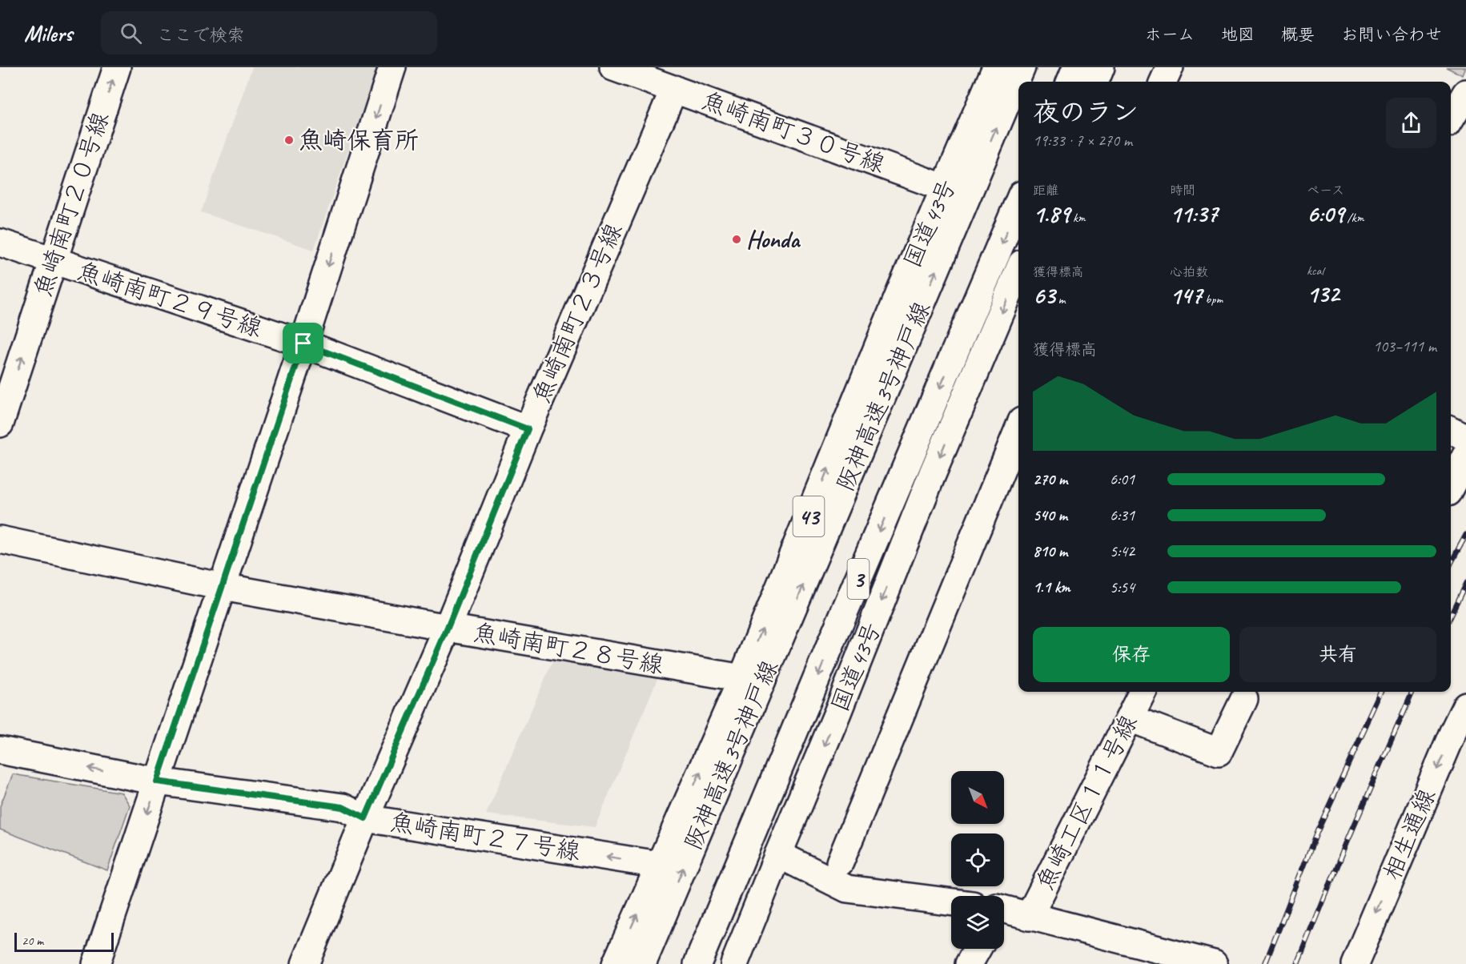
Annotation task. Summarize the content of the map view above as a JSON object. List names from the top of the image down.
{
  "streets": {
    "main road": [
      "魚崎南町３０号線",
      "魚崎南町２０号線",
      "国道43号",
      "魚崎南町２９号線",
      "魚崎南町２３号線",
      "阪神高速3号神戸線",
      "43",
      "3",
      "魚崎南町２８号線",
      "魚崎工区１１号線",
      "相生通線",
      "魚崎南町２７号線"
    ]
  },
  "crossings": [
    ["魚崎南町３０号線", "国道43号"],
    ["魚崎南町３０号線", "魚崎南町２３号線"],
    ["魚崎南町２０号線", "魚崎南町２９号線"],
    ["国道43号", "魚崎南町２８号線"],
    ["国道43号", "魚崎南町２７号線"],
    ["魚崎南町２９号線", "魚崎南町２３号線"],
    ["魚崎南町２３号線", "魚崎南町２８号線"],
    ["魚崎南町２３号線", "魚崎南町２７号線"]
  ],
  "one_way": ["魚崎南町２０号線", "相生通線", "魚崎南町２７号線"],
  "places": ["魚崎保育所", "Honda"],
  "scale_bar": "20 m",
  "north": "bottom right",
  "page": {
    "header": "Milers",
    "search": "ここで検索",
    "nav": [
      "ホーム",
      "地図",
      "概要",
      "お問い合わせ"
    ],
    "heading": ["夜のラン", "19:33 · 7 × 270 m"],
    "stats": [
      ["距離", "1.89 km"],
      ["時間", "11:37"],
      ["ペース", "6:09 /km"],
      ["獲得標高", "63 m"],
      ["心拍数", "147 bpm"],
      ["kcal", "132"]
    ],
    "chart": ["獲得標高", "103–111 m"],
    "list": [
      {
        "name": "270 m",
        "note": "6:01"
      },
      {
        "name": "540 m",
        "note": "6:31"
      },
      {
        "name": "810 m",
        "note": "5:42"
      },
      {
        "name": "1.1 km",
        "note": "5:54"
      }
    ],
    "buttons": ["保存", "共有"],
    "scale": "20 m"
  }
}
